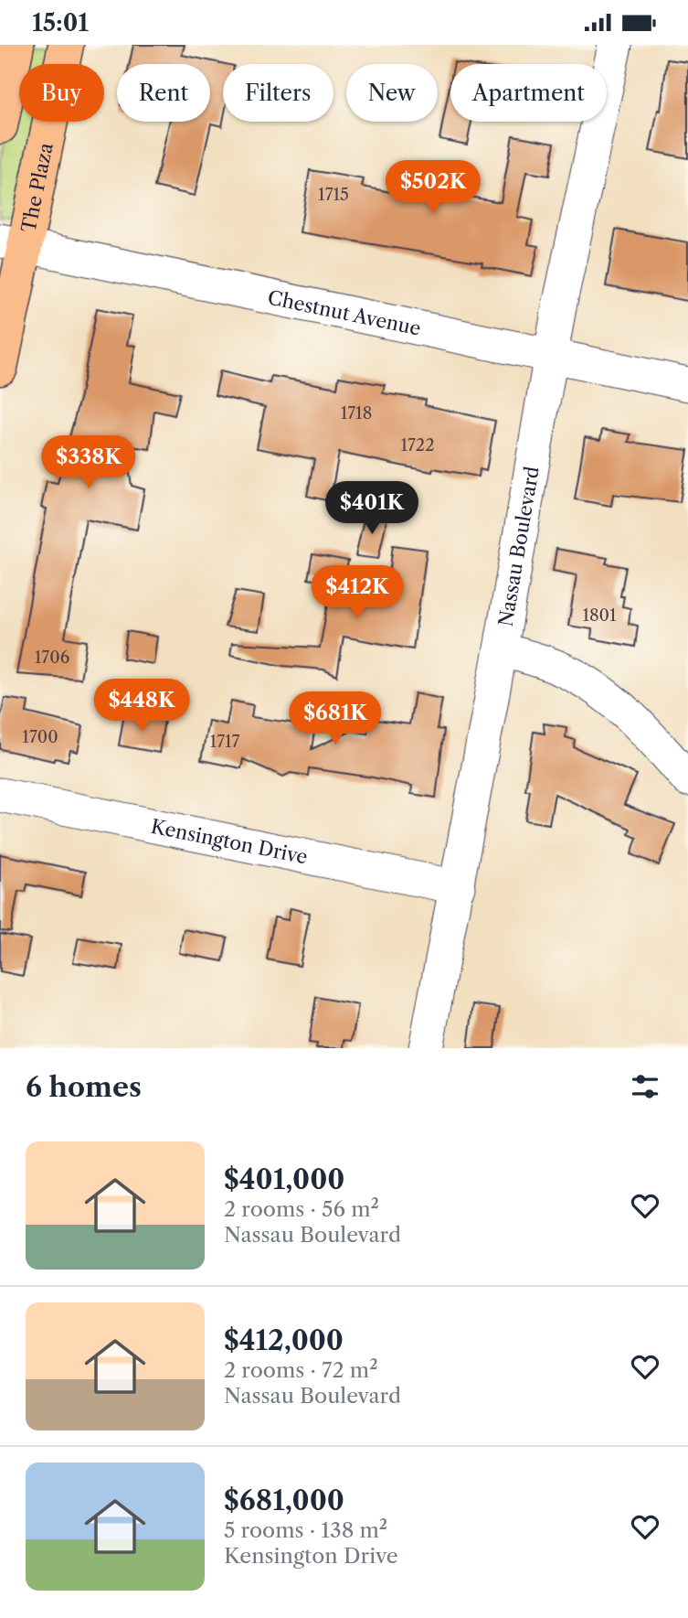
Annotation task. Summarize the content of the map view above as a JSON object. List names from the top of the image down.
{
  "streets": {
    "main road": ["The Plaza"],
    "street": ["Chestnut Avenue", "Nassau Boulevard", "Kensington Drive"]
  },
  "crossings": [
    ["The Plaza", "Chestnut Avenue"],
    ["Chestnut Avenue", "Nassau Boulevard"],
    ["Nassau Boulevard", "Kensington Drive"]
  ],
  "house_numbers": [
    "1715",
    "1718",
    "1722",
    "1801",
    "1706",
    "1700",
    "1717"
  ],
  "page": {
    "status": "15:01",
    "chip": [
      "Buy",
      "Rent",
      "Filters",
      "New",
      "Apartment"
    ],
    "price": [
      "$502K",
      "$338K",
      "$401K",
      "$412K",
      "$448K",
      "$681K"
    ],
    "heading": "6 homes",
    "list": [
      {
        "name": "$401,000",
        "note": "2 rooms · 56 m² · Nassau Boulevard"
      },
      {
        "name": "$412,000",
        "note": "2 rooms · 72 m² · Nassau Boulevard"
      },
      {
        "name": "$681,000",
        "note": "5 rooms · 138 m² · Kensington Drive"
      }
    ]
  }
}
